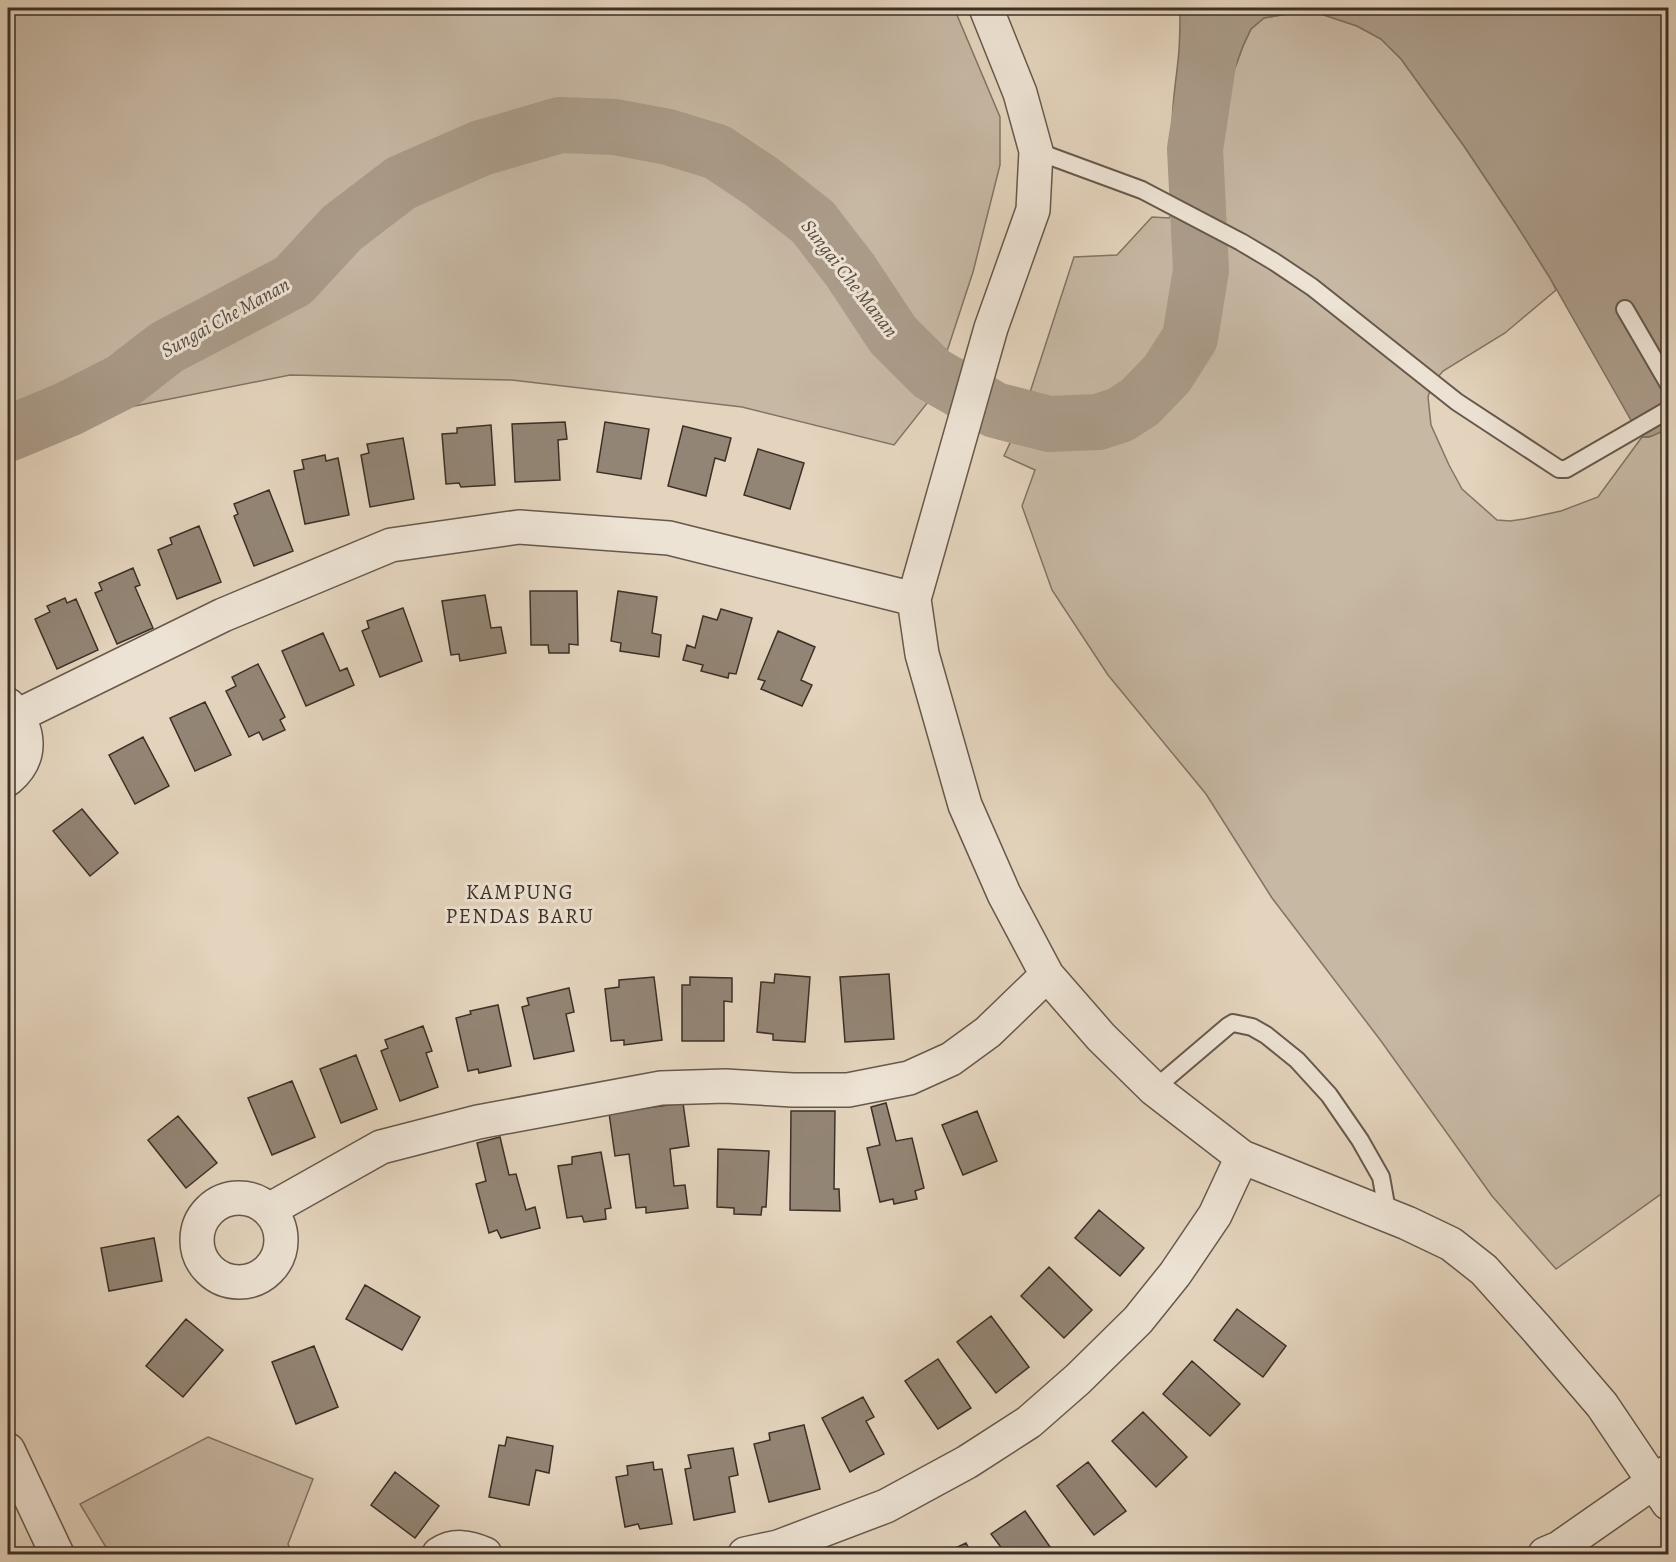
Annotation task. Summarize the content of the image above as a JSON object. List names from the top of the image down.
{
  "districts": ["KAMPUNG PENDAS BARU"],
  "water": ["Sungai Che Manan"]
}
